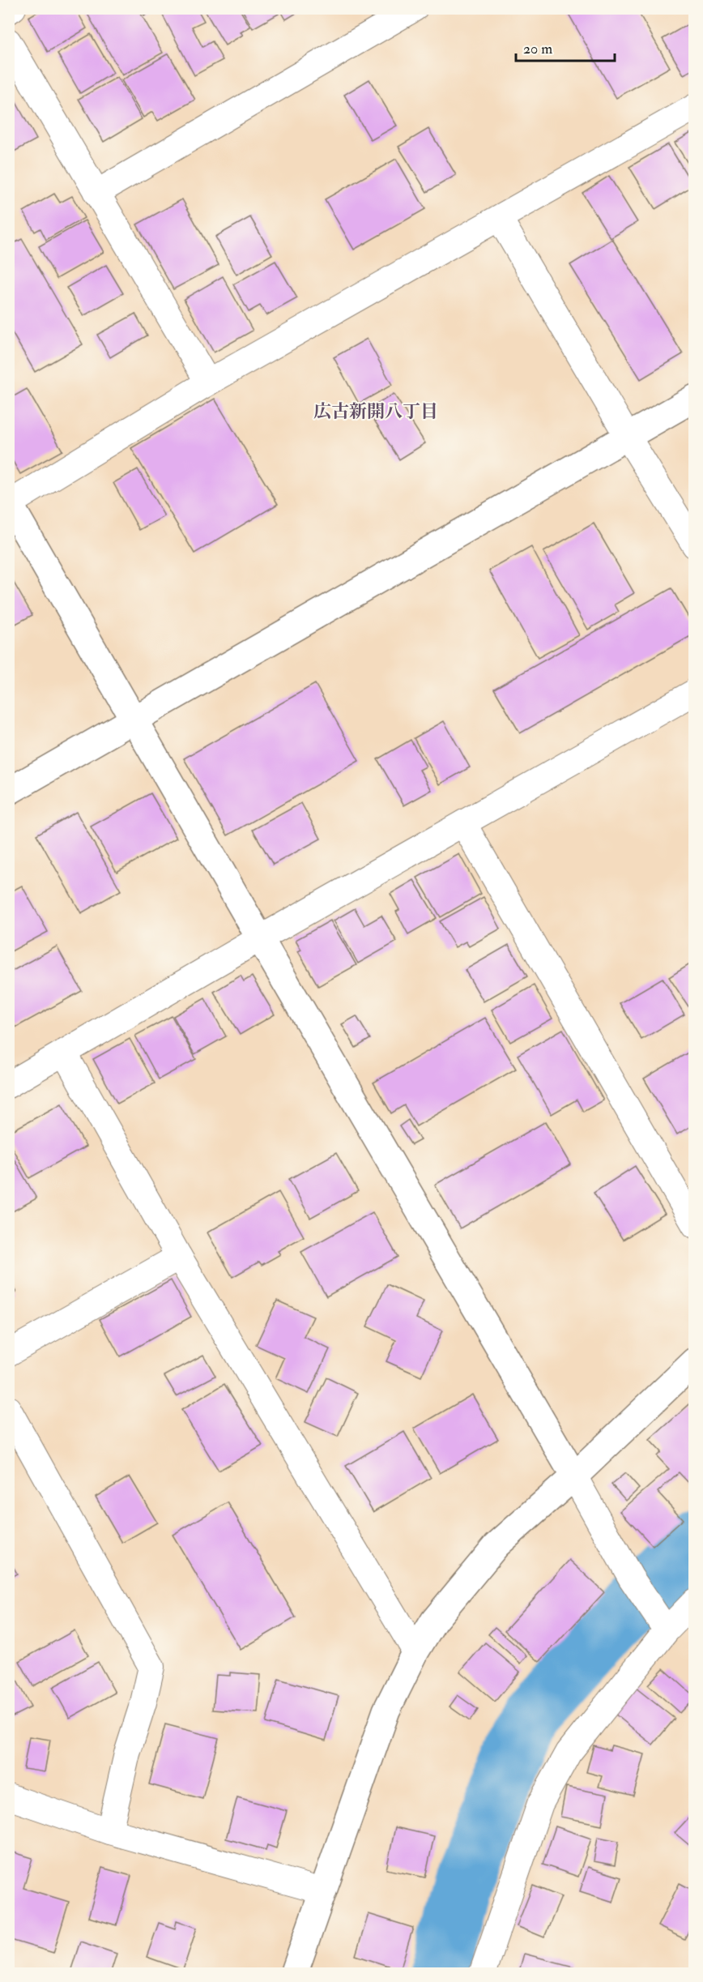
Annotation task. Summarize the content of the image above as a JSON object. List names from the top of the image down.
{
  "districts": ["広古新開八丁目"],
  "scale_bar": "20 m"
}
